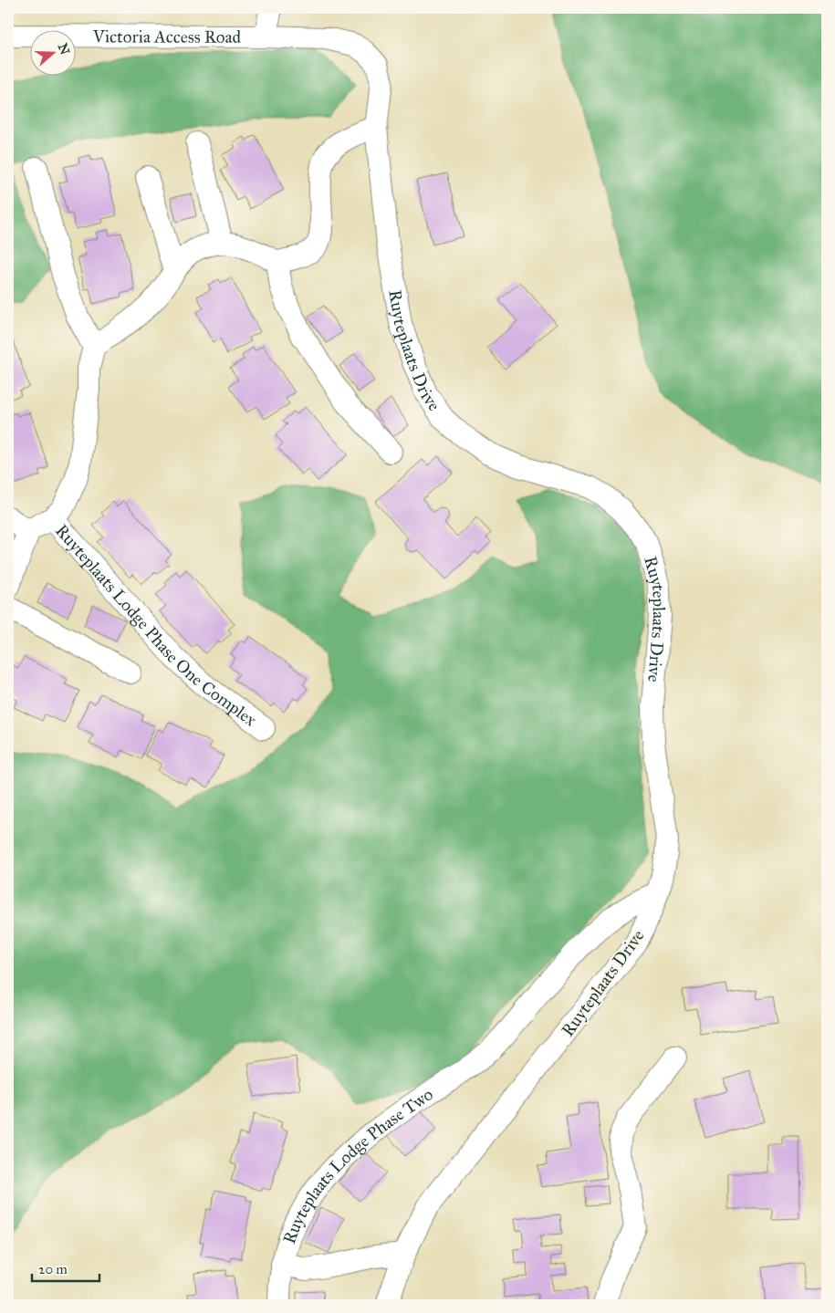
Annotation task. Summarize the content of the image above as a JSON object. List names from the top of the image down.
{
  "streets": {
    "street": [
      "Victoria Access Road",
      "Ruyteplaats Drive",
      "Ruyteplaats Lodge Phase One Complex",
      "Ruyteplaats Lodge Phase Two"
    ]
  },
  "crossings": [
    ["Victoria Access Road", "Ruyteplaats Drive"],
    ["Ruyteplaats Drive", "Ruyteplaats Lodge Phase Two"]
  ],
  "scale_bar": "20 m",
  "north": "right"
}
